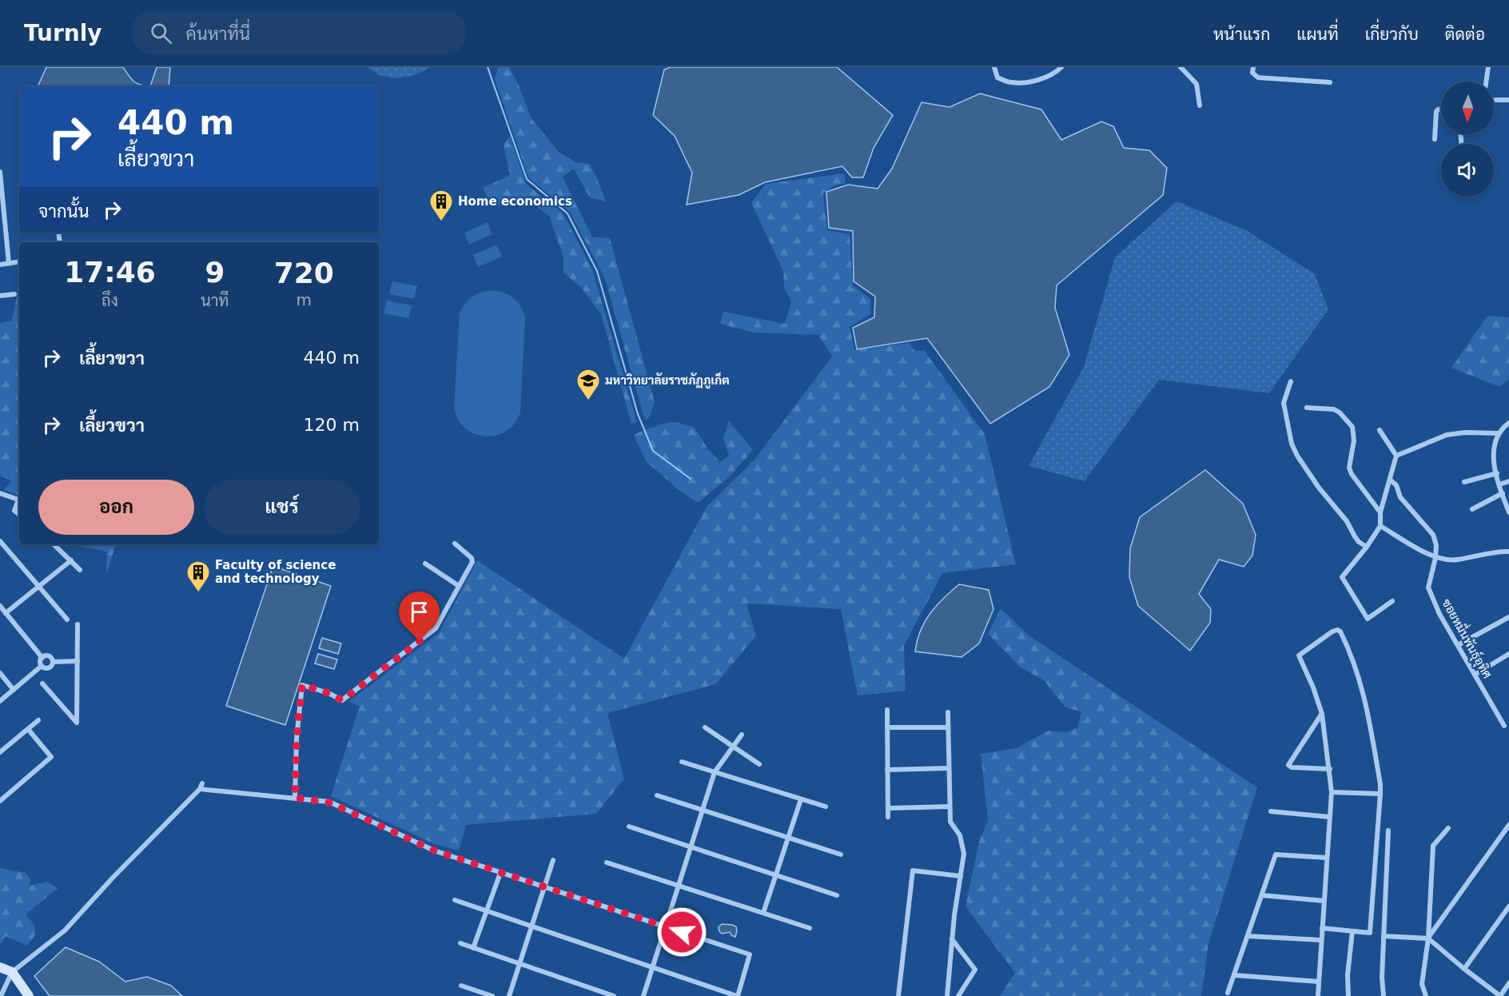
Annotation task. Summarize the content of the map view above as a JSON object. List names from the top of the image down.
{
  "streets": {
    "street": ["ซอยหมื่นพันธุ์อุทิศ"]
  },
  "places": {
    "building": ["Home economics", "Faculty of science and technology"],
    "school or university": ["มหาวิทยาลัยราชภัฏภูเก็ต"]
  },
  "north": "bottom",
  "page": {
    "header": "Turnly",
    "search": "ค้นหาที่นี่",
    "nav": [
      "หน้าแรก",
      "แผนที่",
      "เกี่ยวกับ",
      "ติดต่อ"
    ],
    "turn": ["440 m", "เลี้ยวขวา"],
    "then": "จากนั้น",
    "eta": [
      "17:46",
      "ถึง",
      "9",
      "นาที",
      "720",
      "m"
    ],
    "list": [
      {
        "name": "เลี้ยวขวา",
        "value": "440 m"
      },
      {
        "name": "เลี้ยวขวา",
        "value": "120 m"
      }
    ],
    "buttons": ["ออก", "แชร์"]
  }
}
